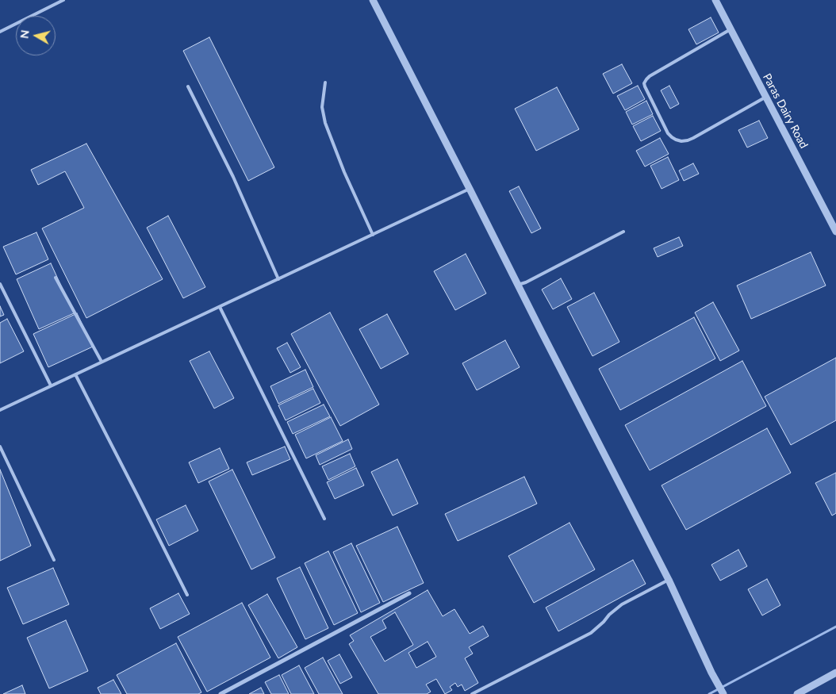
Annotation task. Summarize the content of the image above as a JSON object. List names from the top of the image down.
{
  "streets": {
    "street": ["Paras Dairy Road"]
  },
  "north": "left"
}
